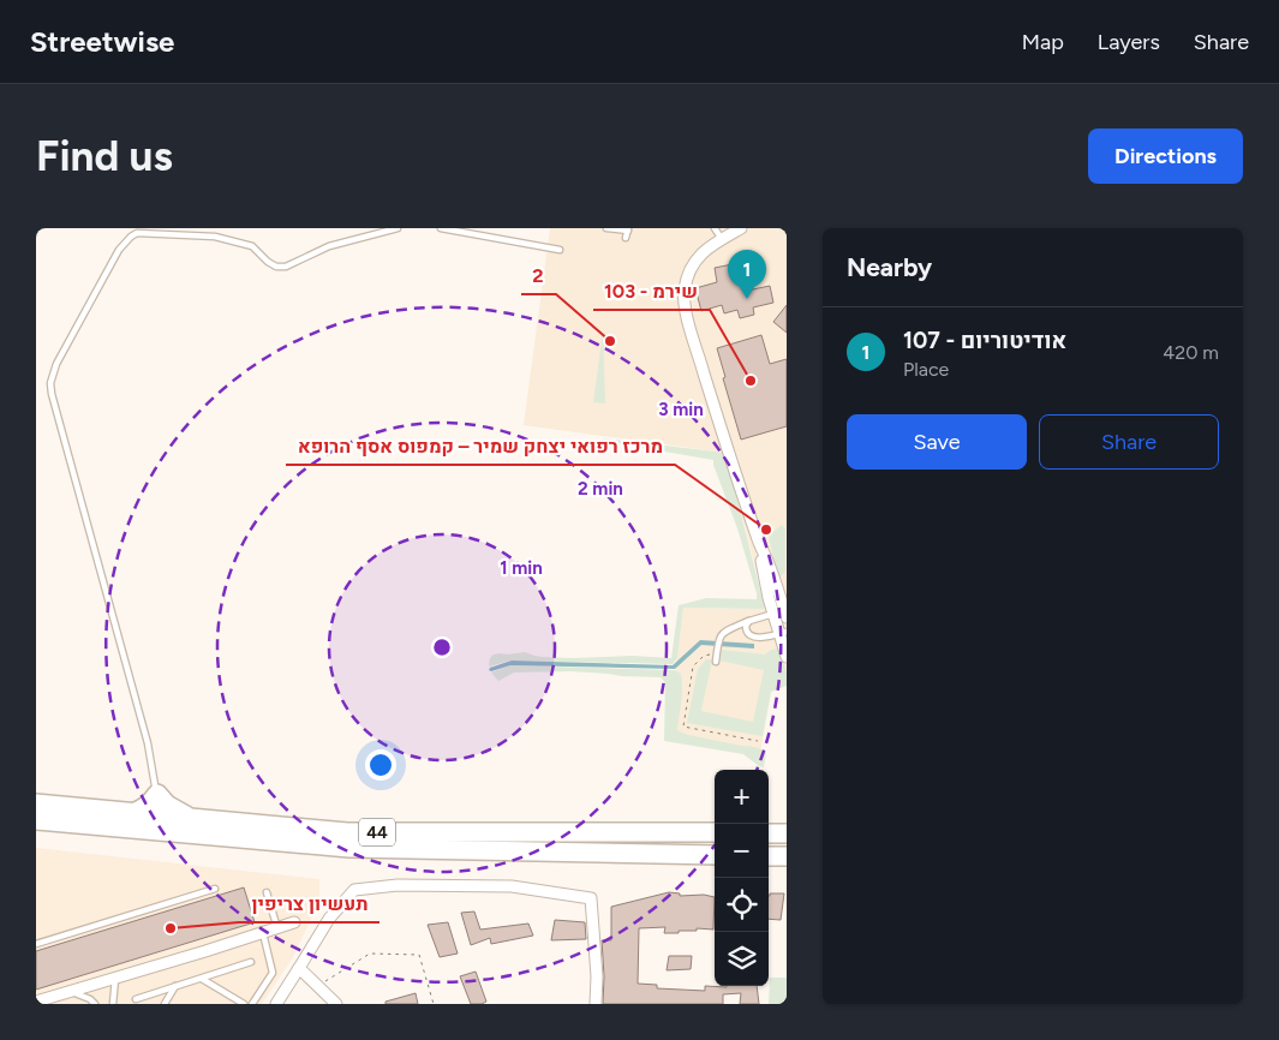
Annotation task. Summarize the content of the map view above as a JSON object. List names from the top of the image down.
{
  "streets": {
    "highway": ["44"]
  },
  "places": [
    "2",
    "103 - שירמ",
    "מרכז רפואי יצחק שמיר – קמפוס אסף הרופא",
    "תעשיון צריפין"
  ],
  "page": {
    "header": "Streetwise",
    "nav": ["Map", "Layers", "Share"],
    "buttons": [
      "Directions",
      ["Save", "Share"]
    ],
    "title": "Find us",
    "heading": "Nearby",
    "pins": "1",
    "list": [
      {
        "mark": "1",
        "name": "107 - אודיטוריום",
        "note": "Place",
        "value": "420 m"
      }
    ],
    "map_buttons": ["+", "−"]
  },
  "rings": ["3 min", "2 min", "1 min"]
}
